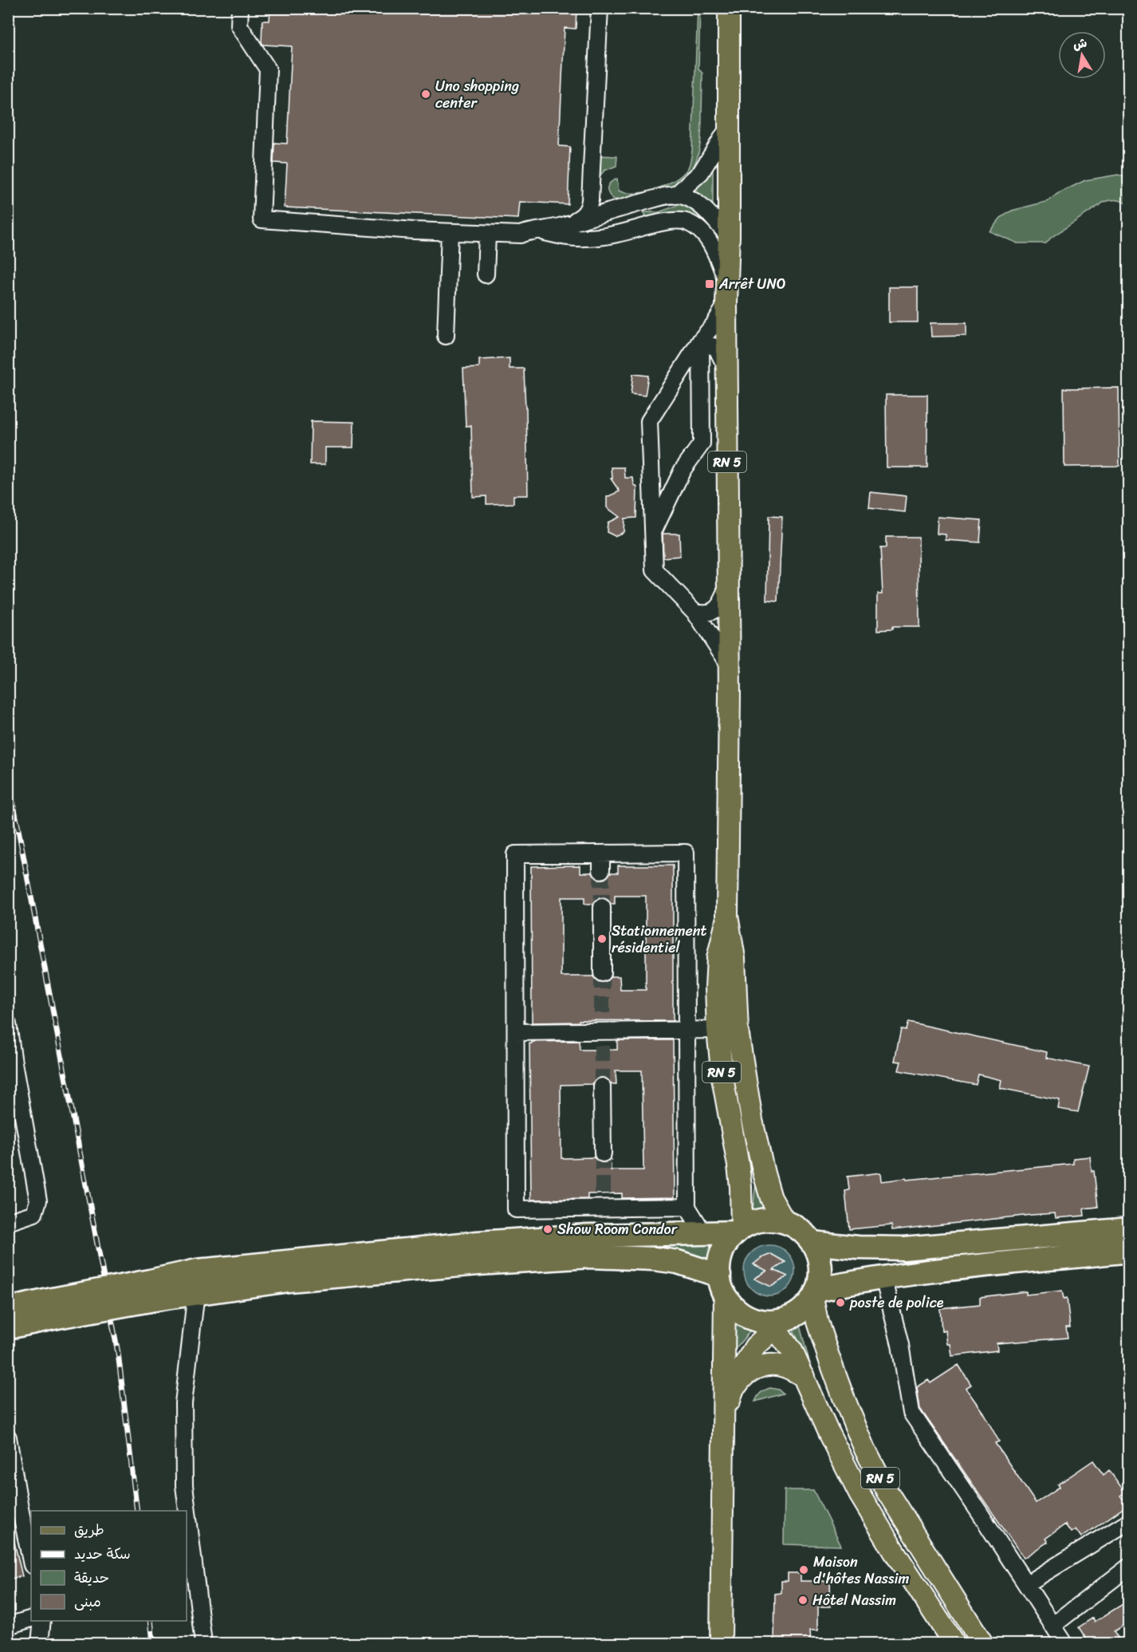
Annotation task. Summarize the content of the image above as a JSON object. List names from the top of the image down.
{
  "streets": {
    "main road": ["RN 5"]
  },
  "places": {
    "other": [
      "Uno shopping center",
      "Stationnement résidentiel",
      "Show Room Condor",
      "poste de police",
      "Maison d'hôtes Nassim",
      "Hôtel Nassim"
    ],
    "transit": ["Arrêt UNO"]
  },
  "legend": [
    "طريق",
    "سكة حديد",
    "حديقة",
    "مبنى"
  ],
  "north": "top"
}
